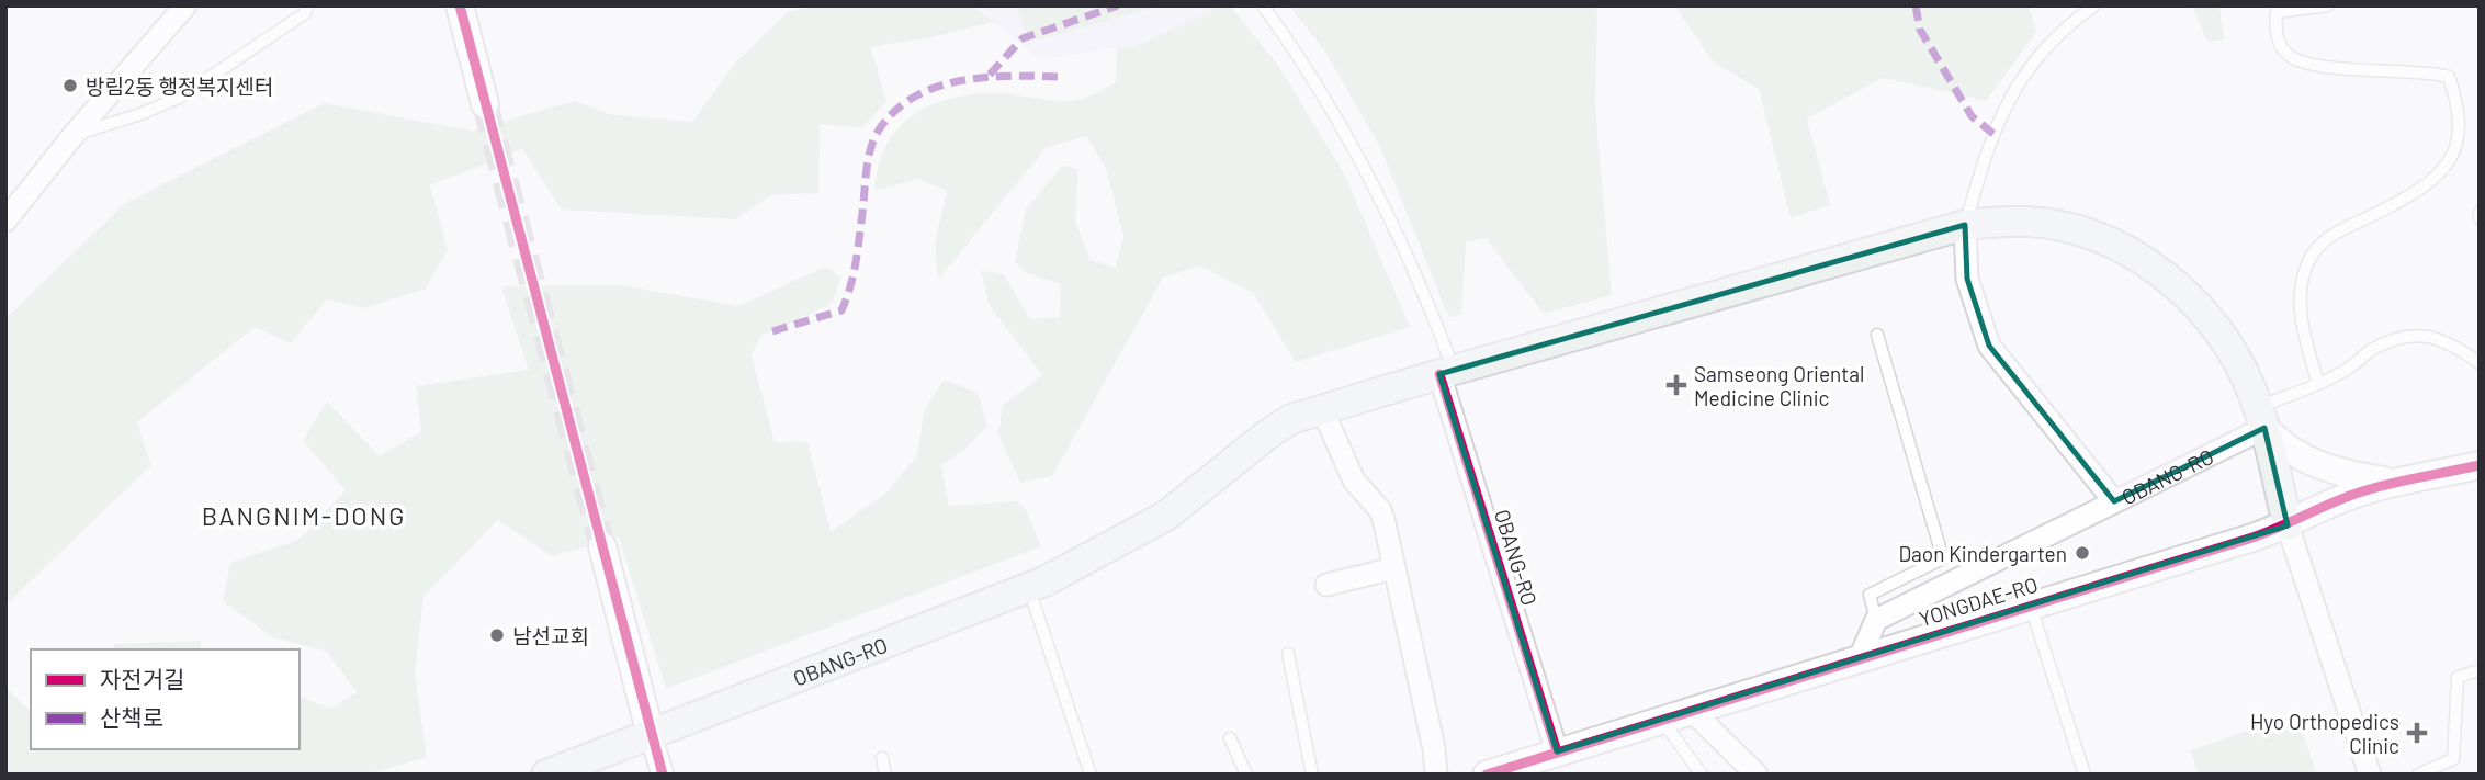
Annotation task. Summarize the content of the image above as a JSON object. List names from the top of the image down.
{
  "streets": {
    "main road": ["OBANG-RO"],
    "street": ["YONGDAE-RO"]
  },
  "crossings": [
    ["OBANG-RO", "YONGDAE-RO"]
  ],
  "districts": ["BANGNIM-DONG"],
  "places": {
    "other": ["방림2동 행정복지센터", "Daon Kindergarten", "남선교회"],
    "health": ["Samseong Oriental Medicine Clinic", "Hyo Orthopedics Clinic"]
  },
  "legend": ["자전거길", "산책로"]
}
